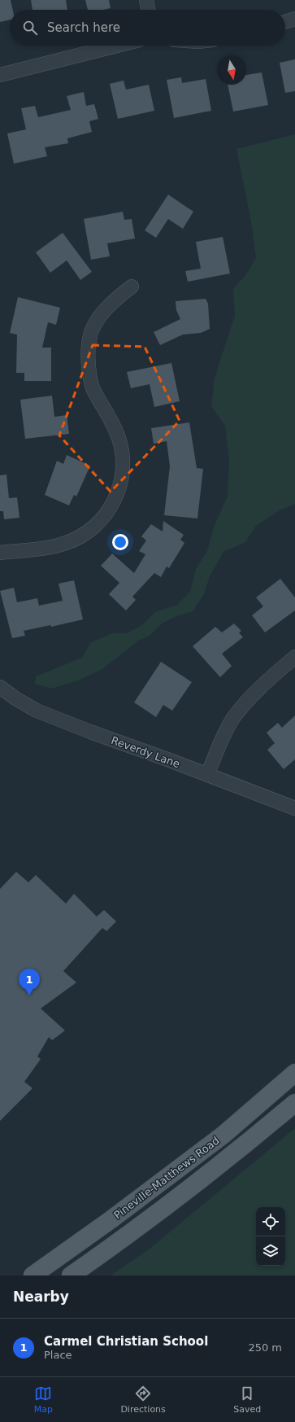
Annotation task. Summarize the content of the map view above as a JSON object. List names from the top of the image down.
{
  "streets": {
    "main road": ["Pineville-Matthews Road"],
    "street": ["Reverdy Lane"]
  },
  "north": "bottom",
  "page": {
    "search": "Search here",
    "pins": "1",
    "heading": "Nearby",
    "list": [
      {
        "mark": "1",
        "name": "Carmel Christian School",
        "note": "Place",
        "value": "250 m"
      }
    ],
    "nav": ["Map", "Directions", "Saved"]
  }
}
